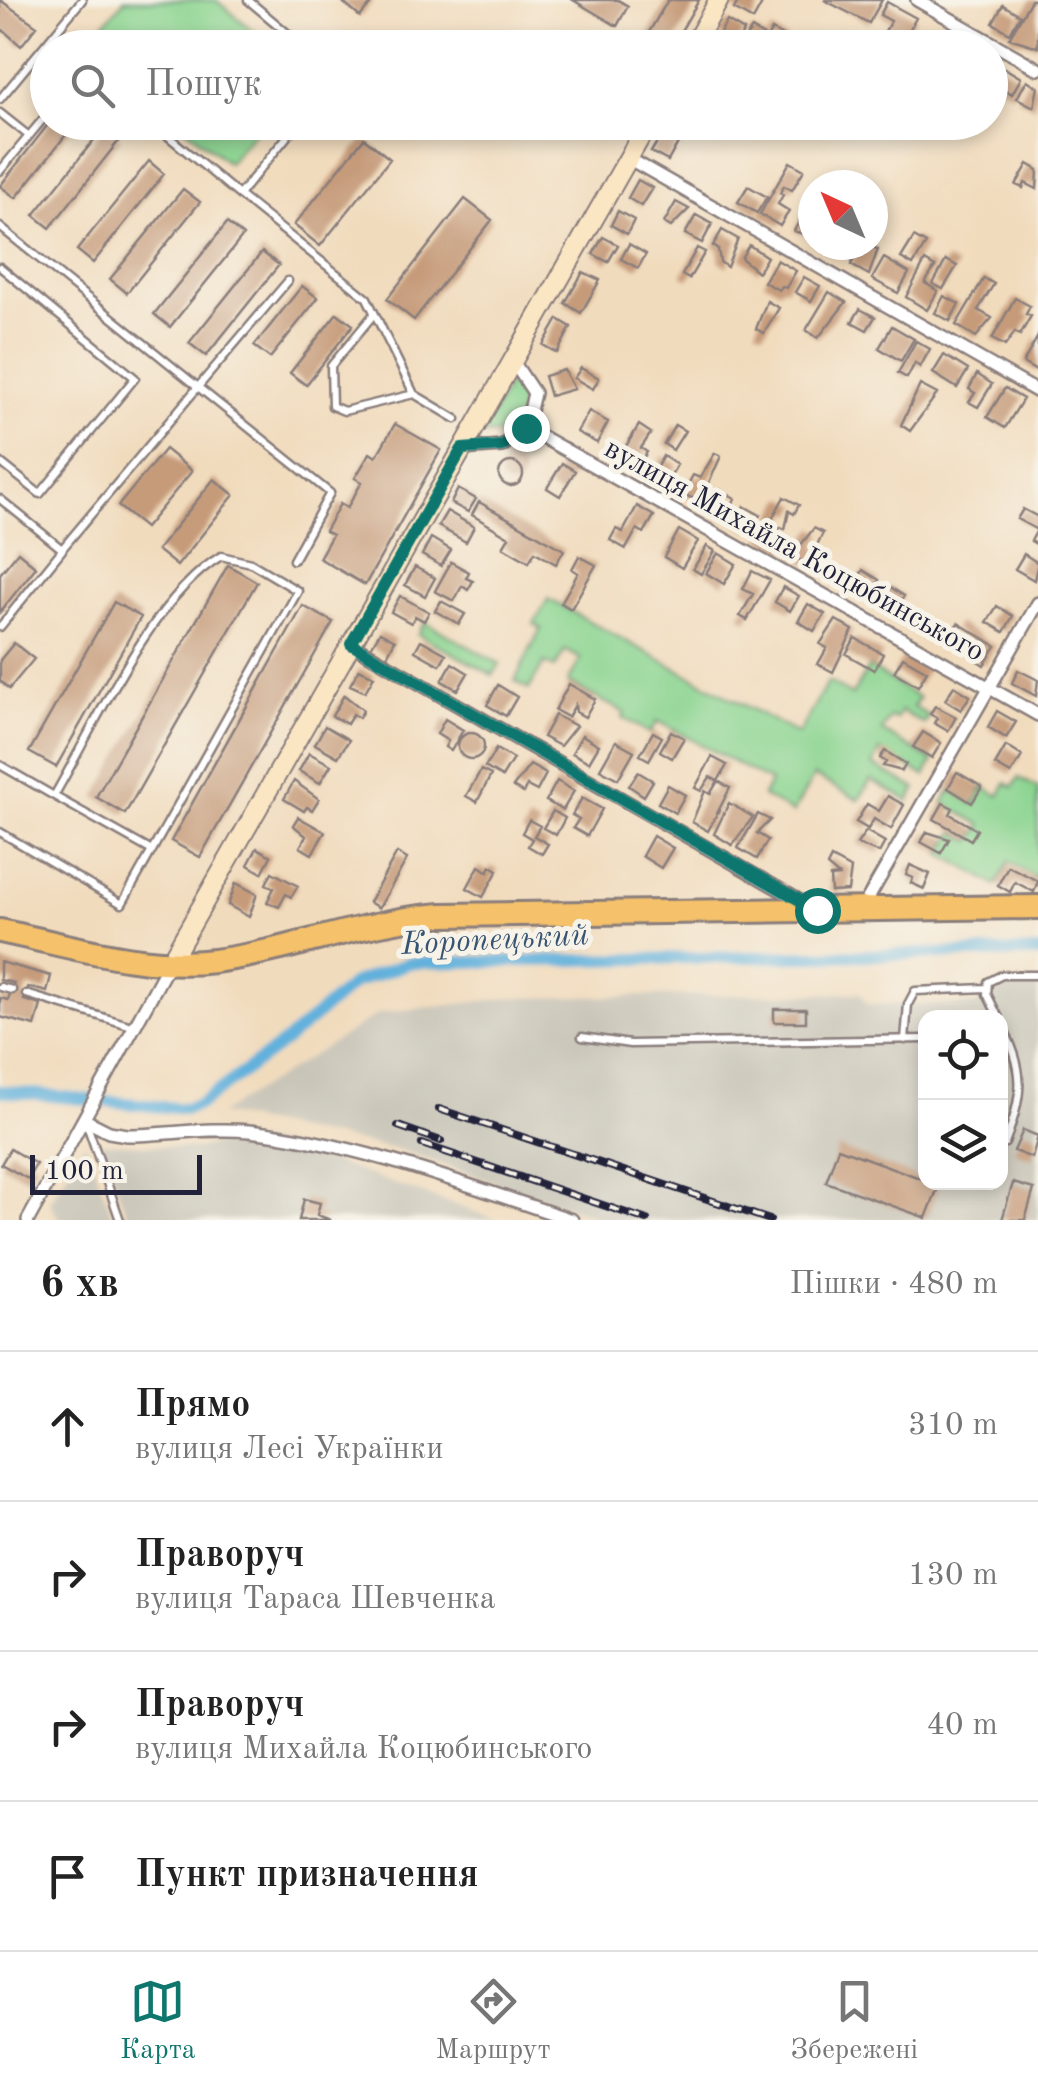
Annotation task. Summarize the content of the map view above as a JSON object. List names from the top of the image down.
{
  "streets": {
    "street": ["вулиця Михайла Коцюбинського"]
  },
  "water": ["Коропецький"],
  "scale_bar": "100 m",
  "north": "top left",
  "page": {
    "search": "Пошук",
    "scale": "100 m",
    "heading": ["6 хв", "Пішки · 480 m"],
    "list": [
      ["Прямо", "вулиця Лесі Українки", "310 m"],
      ["Праворуч", "вулиця Тараса Шевченка", "130 m"],
      ["Праворуч", "вулиця Михайла Коцюбинського", "40 m"],
      "Пункт призначення"
    ],
    "nav": ["Карта", "Маршрут", "Збережені"]
  }
}
